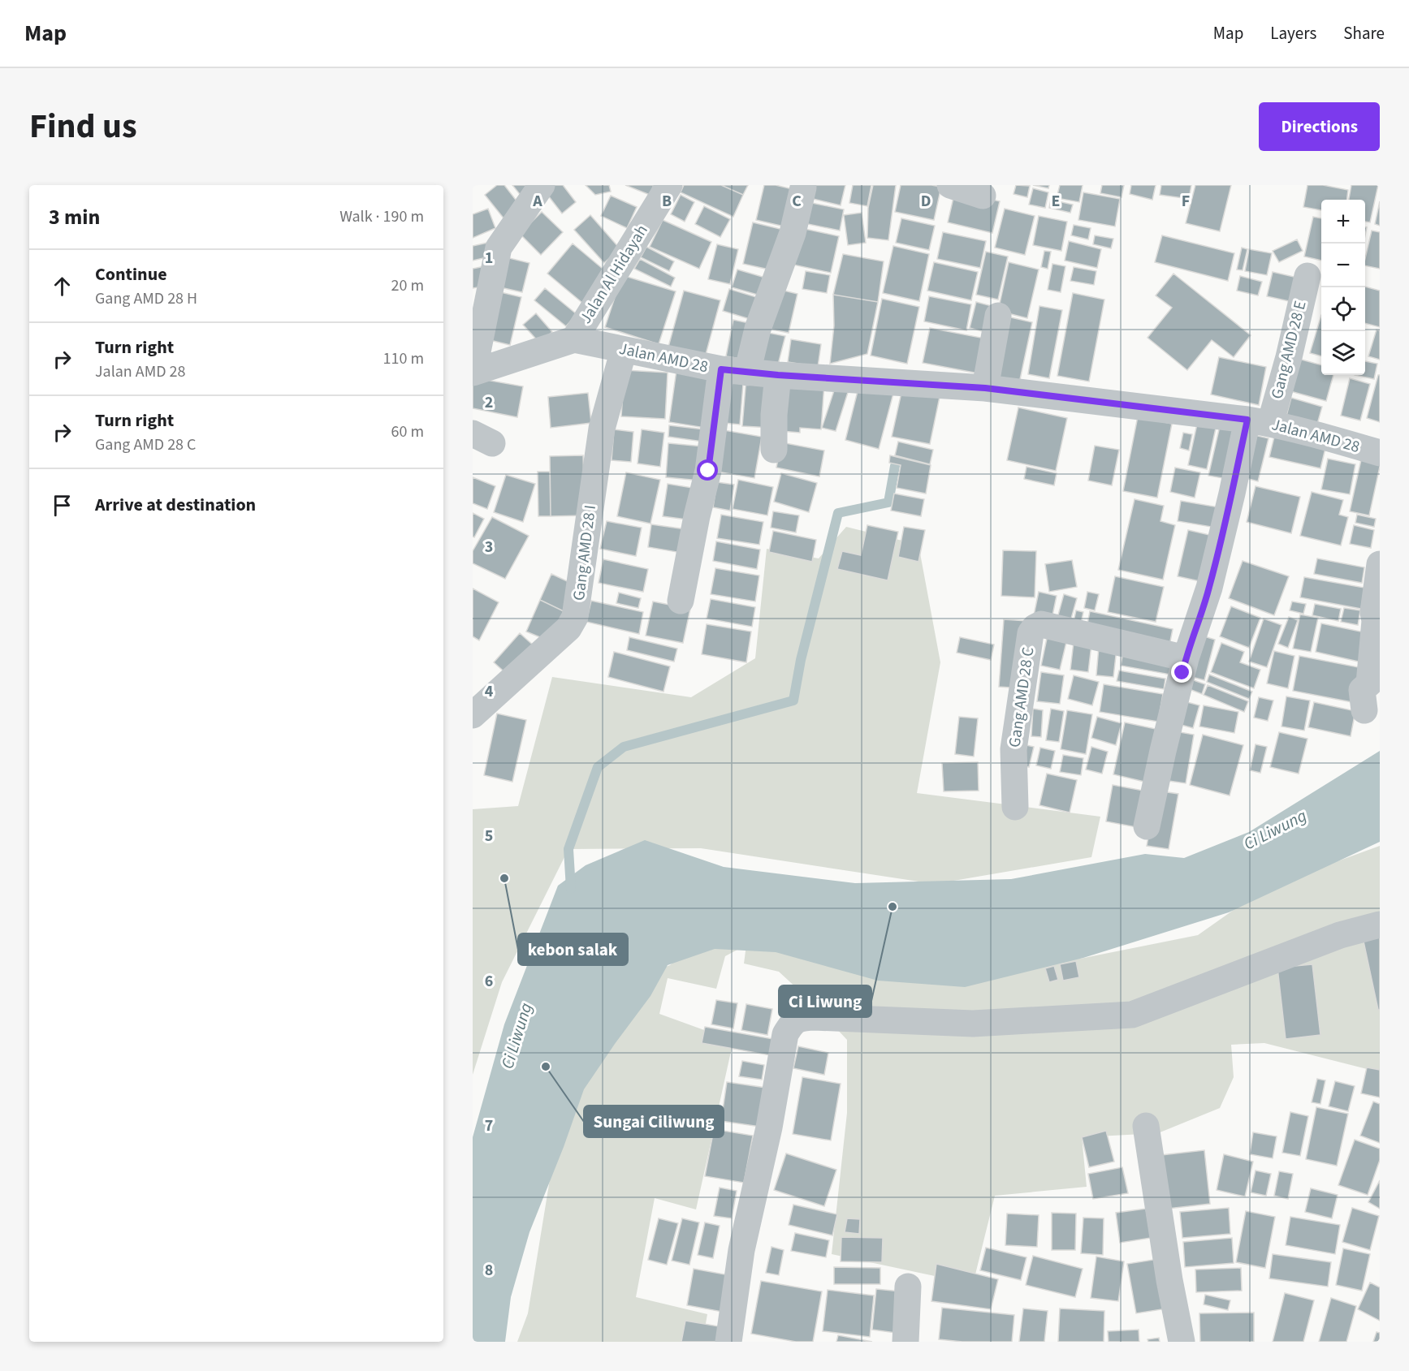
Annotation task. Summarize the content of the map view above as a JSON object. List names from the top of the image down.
{
  "streets": {
    "street": [
      "Jalan Al Hidayah",
      "Gang AMD 28 E",
      "Jalan AMD 28",
      "Gang AMD 28 I",
      "Gang AMD 28 C"
    ]
  },
  "crossings": [
    ["Jalan Al Hidayah", "Jalan AMD 28"],
    ["Gang AMD 28 E", "Jalan AMD 28"],
    ["Jalan AMD 28", "Gang AMD 28 I"]
  ],
  "water": ["Ci Liwung"],
  "places": ["kebon salak", "Ci Liwung", "Sungai Ciliwung"],
  "page": {
    "header": "Map",
    "nav": ["Map", "Layers", "Share"],
    "title": "Find us",
    "buttons": "Directions",
    "heading": ["3 min", "Walk · 190 m"],
    "map_buttons": ["+", "−"],
    "list": [
      ["Continue", "Gang AMD 28 H", "20 m"],
      ["Turn right", "Jalan AMD 28", "110 m"],
      ["Turn right", "Gang AMD 28 C", "60 m"],
      "Arrive at destination"
    ]
  },
  "grid": {
    "columns": [
      "A",
      "B",
      "C",
      "D",
      "E",
      "F"
    ],
    "rows": [
      "1",
      "2",
      "3",
      "4",
      "5",
      "6",
      "7",
      "8"
    ]
  }
}
